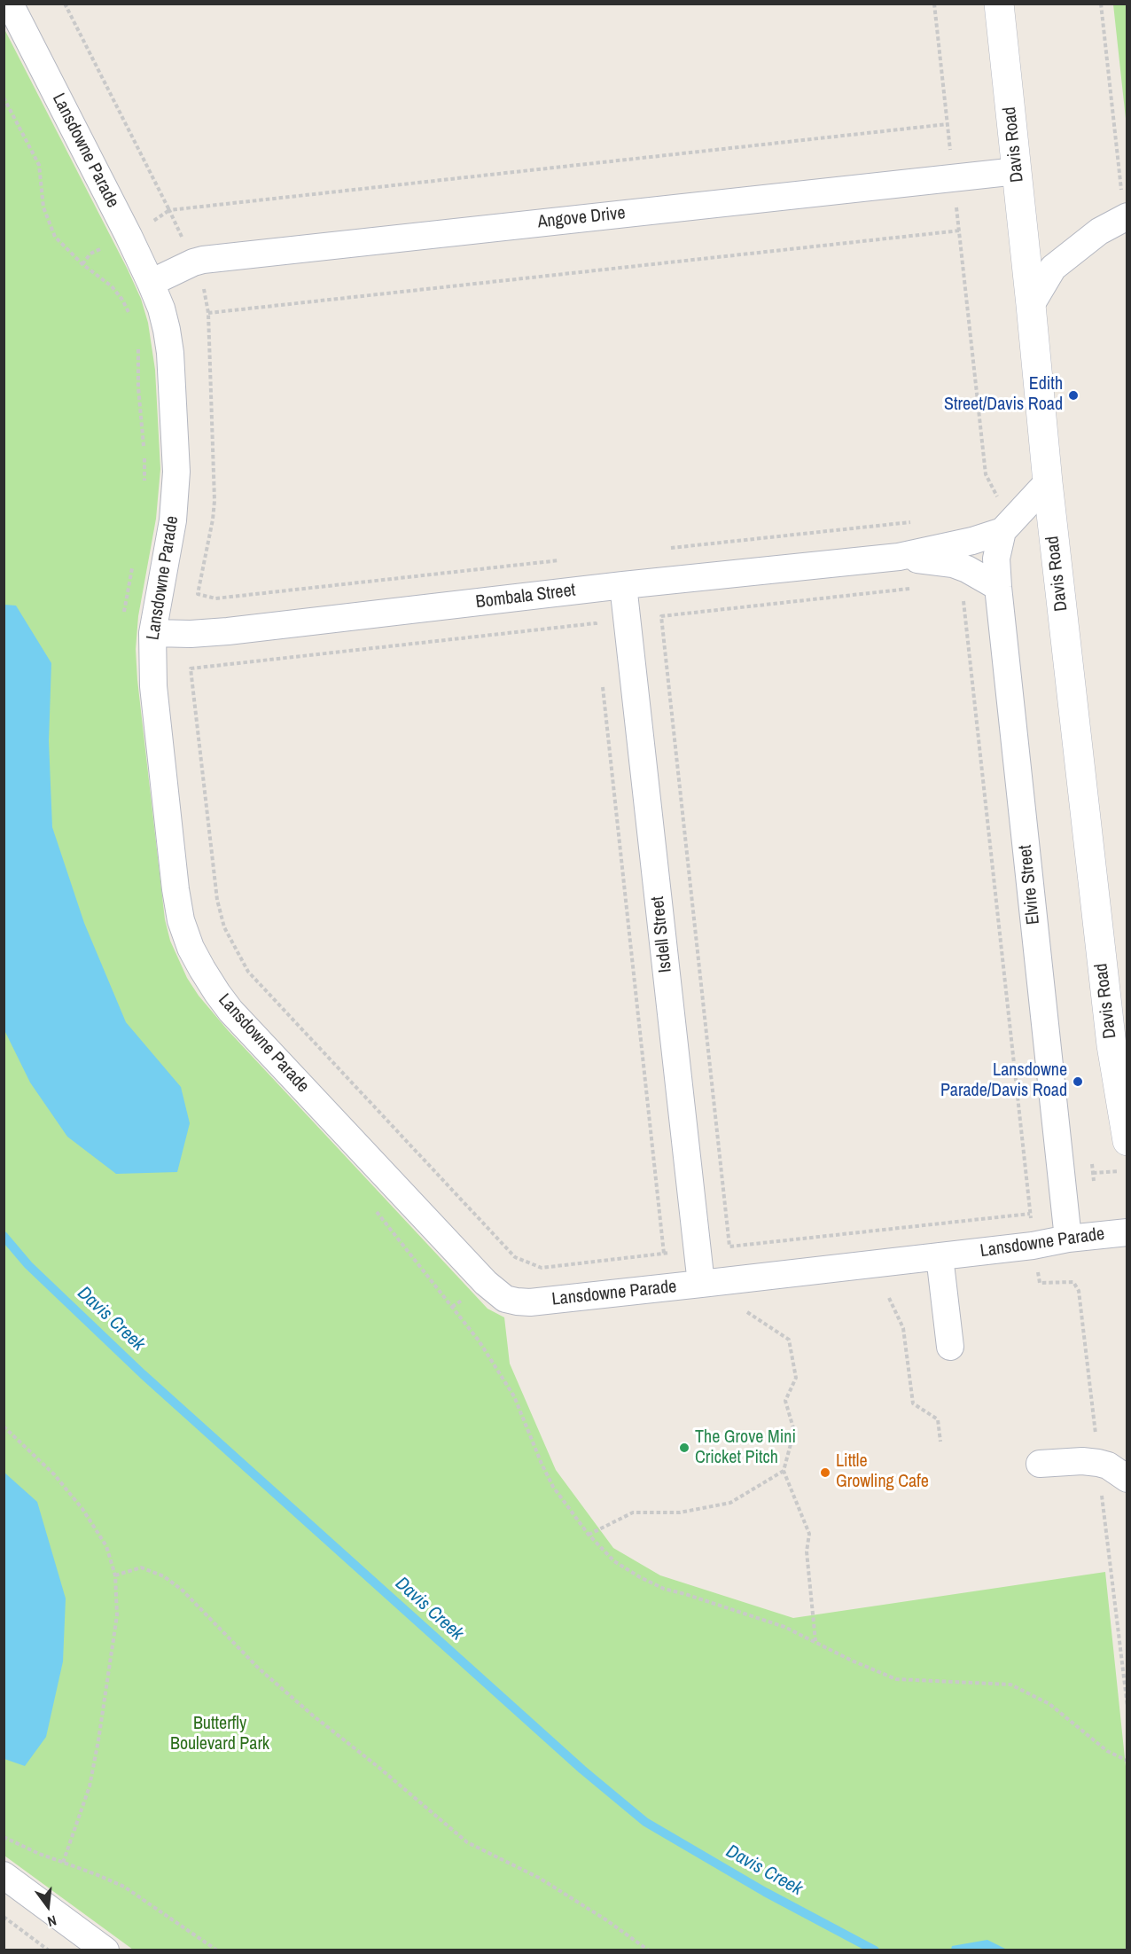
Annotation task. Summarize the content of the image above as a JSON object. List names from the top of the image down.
{
  "streets": {
    "street": [
      "Davis Road",
      "Lansdowne Parade",
      "Angove Drive",
      "Bombala Street",
      "Elvire Street",
      "Isdell Street"
    ]
  },
  "crossings": [
    ["Davis Road", "Angove Drive"],
    ["Davis Road", "Bombala Street"],
    ["Lansdowne Parade", "Angove Drive"],
    ["Lansdowne Parade", "Bombala Street"],
    ["Lansdowne Parade", "Elvire Street"],
    ["Lansdowne Parade", "Isdell Street"],
    ["Bombala Street", "Elvire Street"],
    ["Bombala Street", "Isdell Street"]
  ],
  "water": ["Davis Creek"],
  "parks": ["Butterfly Boulevard Park"],
  "places": [
    "Edith Street/Davis Road",
    "Lansdowne Parade/Davis Road",
    "The Grove Mini Cricket Pitch",
    "Little Growling Cafe"
  ],
  "north": "bottom"
}
